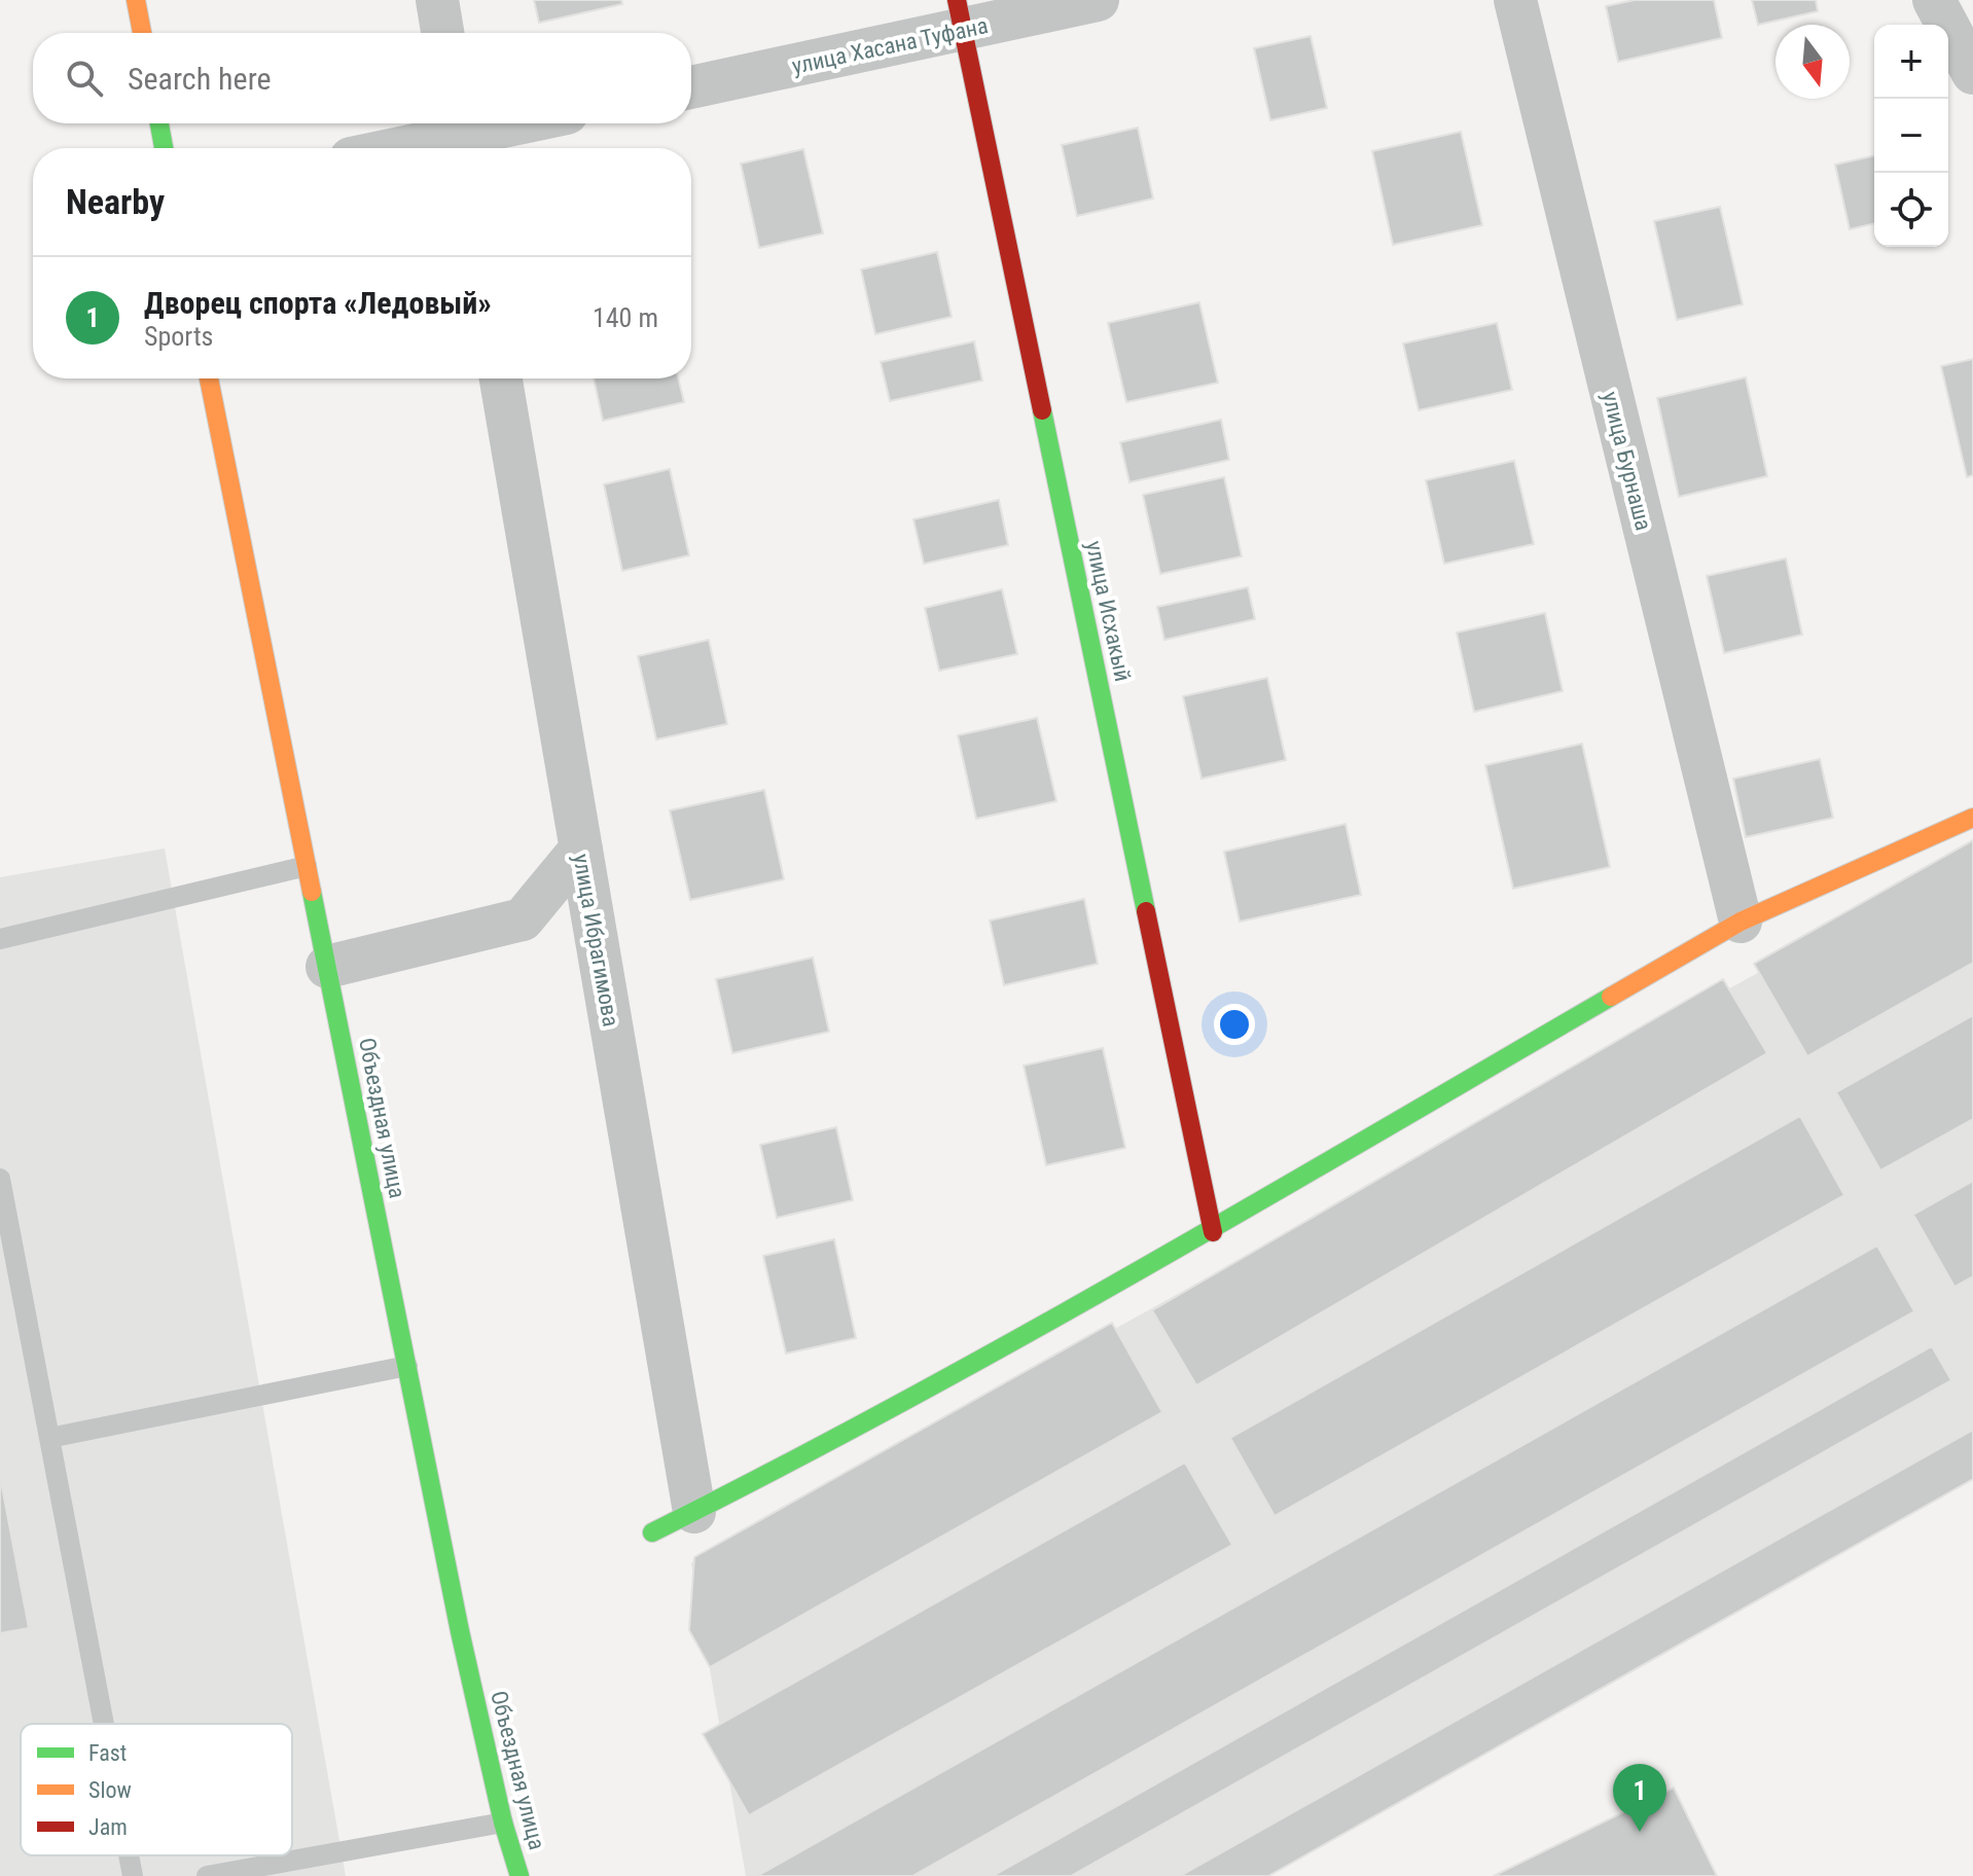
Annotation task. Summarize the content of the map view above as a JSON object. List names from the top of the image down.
{
  "streets": {
    "street": [
      "улица Хасана Туфана",
      "улица Бурнаша",
      "улица Исхакый",
      "улица Ибрагимова",
      "Объездная улица"
    ]
  },
  "crossings": [
    ["улица Хасана Туфана", "улица Исхакый"]
  ],
  "legend": ["Fast", "Slow", "Jam"],
  "north": "bottom",
  "page": {
    "map_buttons": ["+", "−"],
    "search": "Search here",
    "heading": "Nearby",
    "list": [
      {
        "mark": "1",
        "name": "Дворец спорта «Ледовый»",
        "note": "Sports",
        "value": "140 m"
      }
    ],
    "pins": "1"
  }
}
